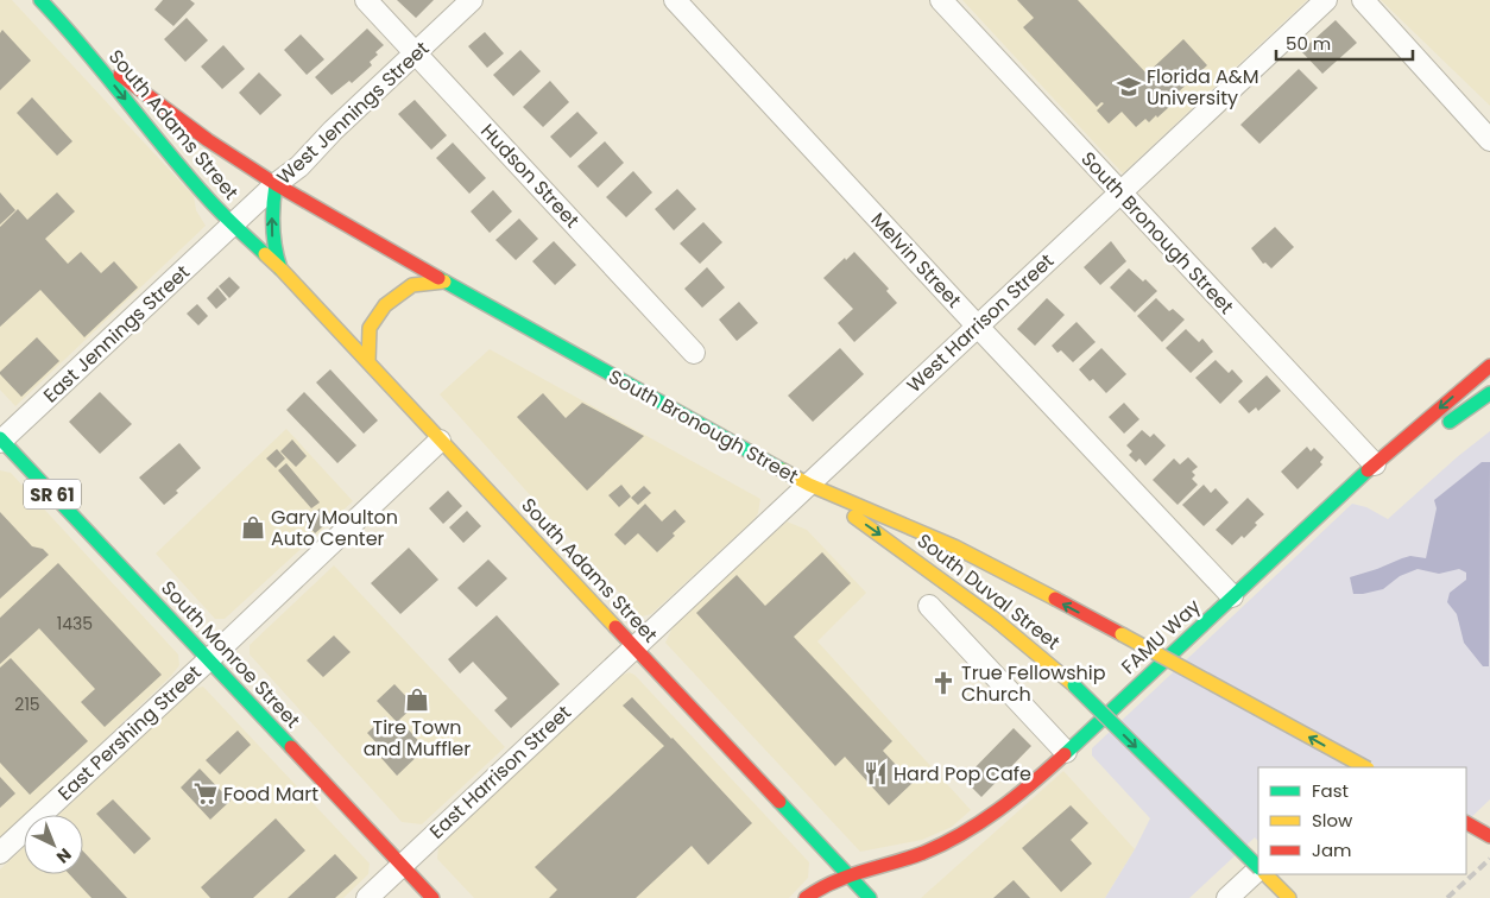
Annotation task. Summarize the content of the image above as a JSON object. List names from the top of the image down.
{
  "streets": {
    "main road": [
      "South Adams Street",
      "South Bronough Street",
      "SR 61",
      "South Duval Street",
      "FAMU Way",
      "South Monroe Street"
    ],
    "street": [
      "West Jennings Street",
      "Hudson Street",
      "Melvin Street",
      "West Harrison Street",
      "East Jennings Street",
      "East Pershing Street",
      "East Harrison Street"
    ]
  },
  "crossings": [
    ["West Jennings Street", "South Adams Street"],
    ["West Jennings Street", "Hudson Street"],
    ["West Jennings Street", "South Bronough Street"],
    ["West Jennings Street", "East Jennings Street"],
    ["South Adams Street", "South Bronough Street"],
    ["South Adams Street", "West Harrison Street"],
    ["South Adams Street", "East Jennings Street"],
    ["South Adams Street", "FAMU Way"],
    ["South Adams Street", "East Pershing Street"],
    ["South Adams Street", "East Harrison Street"],
    ["South Bronough Street", "West Harrison Street"],
    ["South Bronough Street", "South Duval Street"],
    ["South Bronough Street", "FAMU Way"],
    ["Melvin Street", "West Harrison Street"],
    ["Melvin Street", "FAMU Way"],
    ["West Harrison Street", "South Duval Street"],
    ["West Harrison Street", "East Harrison Street"],
    ["East Jennings Street", "South Monroe Street"],
    ["South Monroe Street", "East Pershing Street"],
    ["South Monroe Street", "East Harrison Street"]
  ],
  "one_way": ["South Duval Street"],
  "places": {
    "school or university": ["Florida A&M University"],
    "shop": ["Gary Moulton Auto Center", "Tire Town and Muffler"],
    "church": ["True Fellowship Church"],
    "restaurant": ["Hard Pop Cafe"],
    "supermarket": ["Food Mart"]
  },
  "house_numbers": ["1435", "215"],
  "legend": ["Fast", "Slow", "Jam"],
  "scale_bar": "50 m",
  "north": "bottom right"
}
